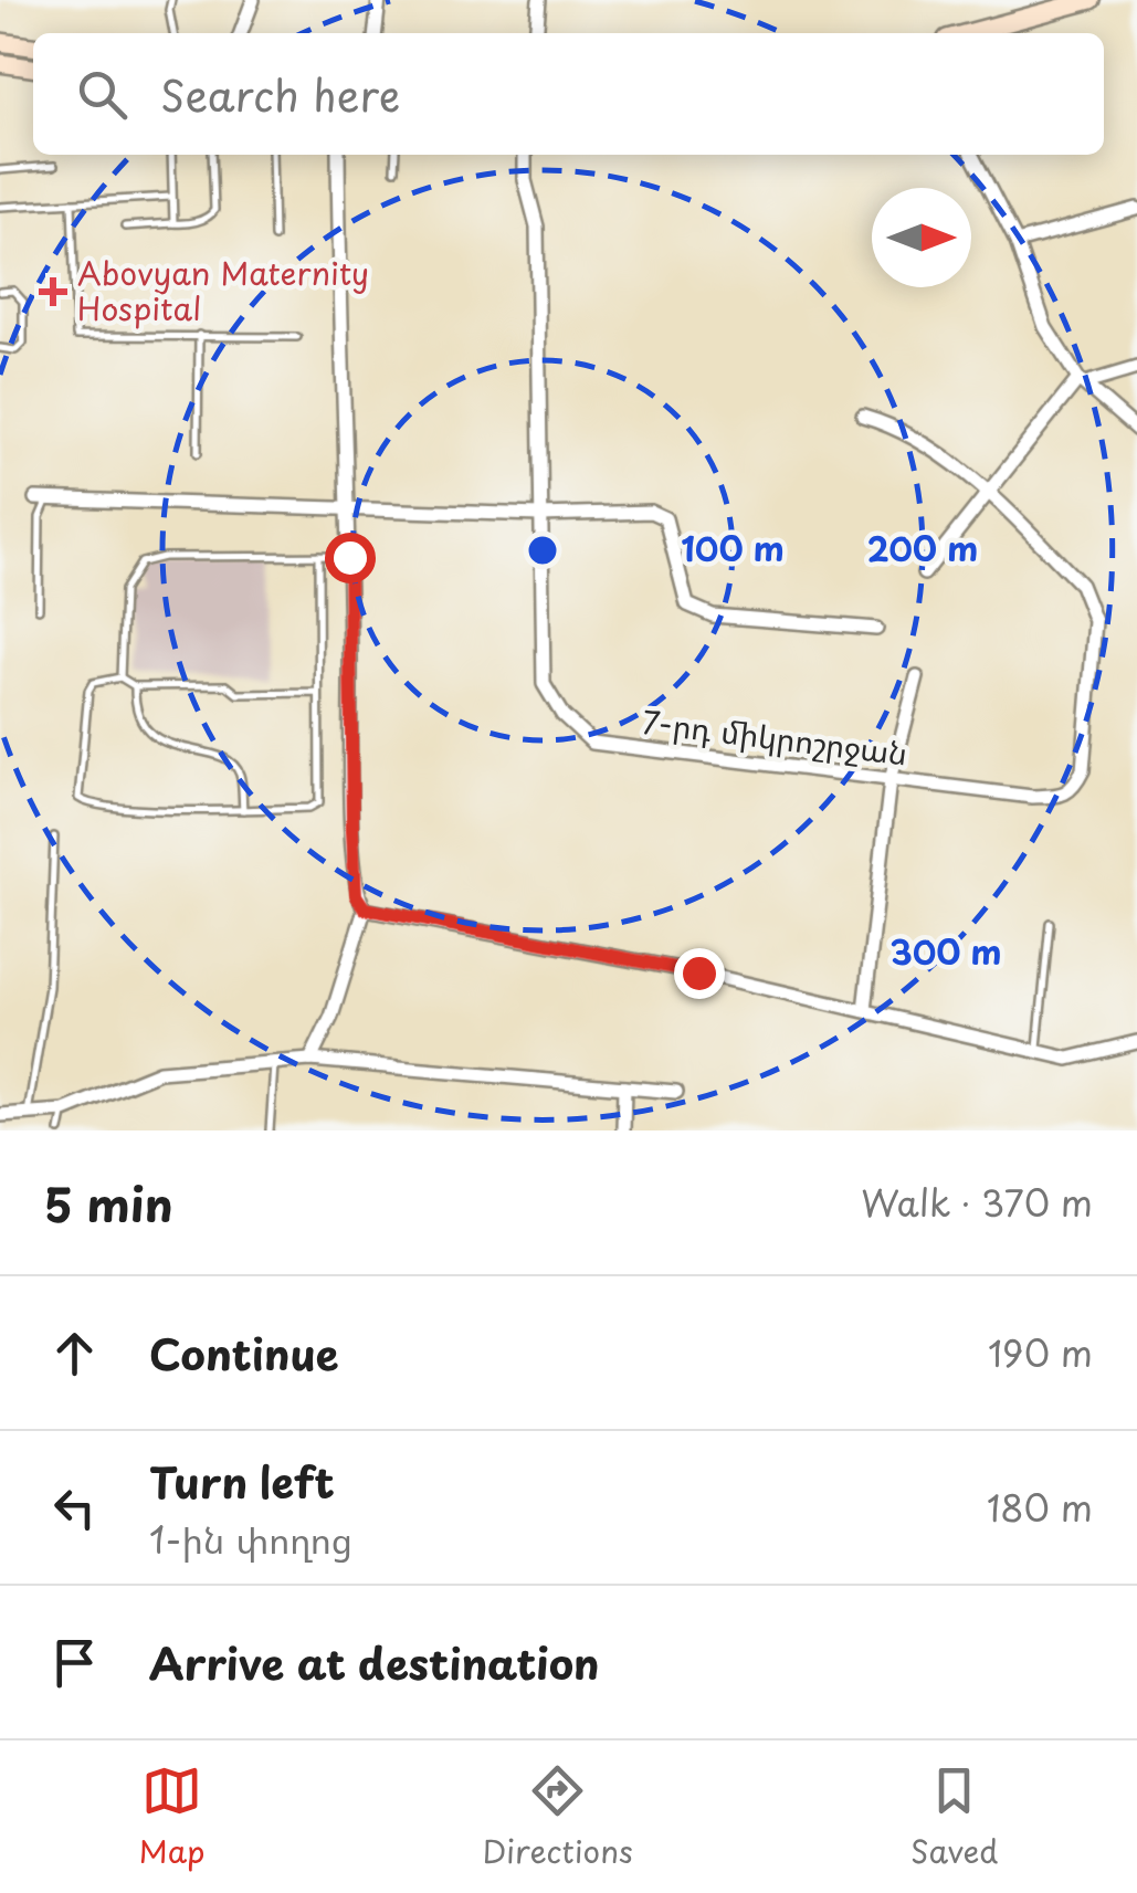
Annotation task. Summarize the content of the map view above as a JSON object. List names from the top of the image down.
{
  "streets": {
    "street": ["7-րդ միկրոշրջան"]
  },
  "places": {
    "health": ["Abovyan Maternity Hospital"]
  },
  "north": "right",
  "page": {
    "search": "Search here",
    "heading": ["5 min", "Walk · 370 m"],
    "list": [
      ["Continue", "190 m"],
      ["Turn left", "1-ին փողոց", "180 m"],
      "Arrive at destination"
    ],
    "nav": ["Map", "Directions", "Saved"]
  },
  "rings": ["100 m", "200 m", "300 m"]
}
